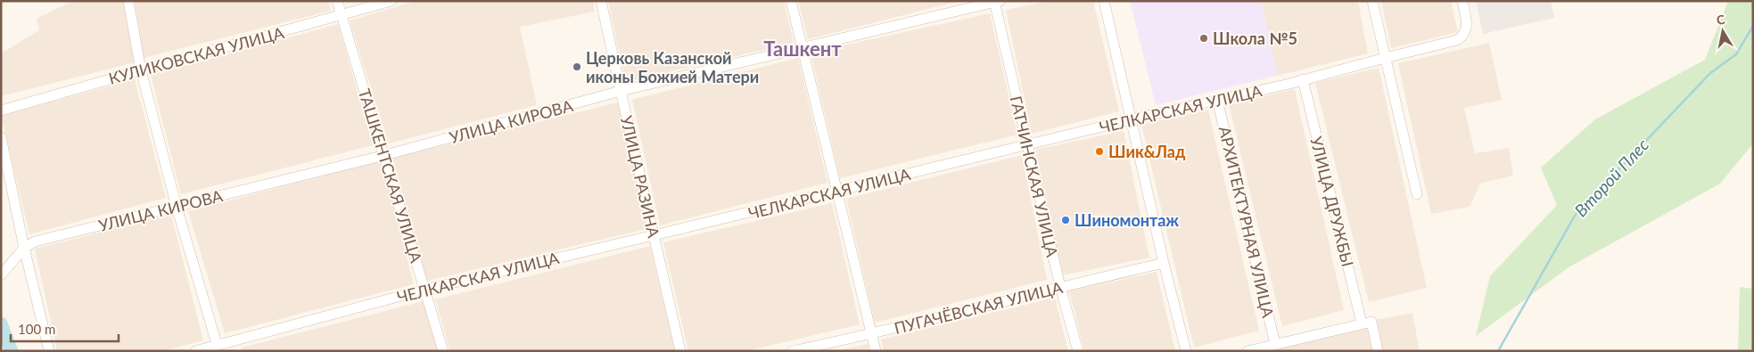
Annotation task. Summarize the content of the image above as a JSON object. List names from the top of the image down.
{
  "streets": {
    "street": [
      "КУЛИКОВСКАЯ УЛИЦА",
      "ЧЕЛКАРСКАЯ УЛИЦА",
      "УЛИЦА КИРОВА",
      "ТАШКЕНТСКАЯ УЛИЦА",
      "УЛИЦА РАЗИНА",
      "ГАТЧИНСКАЯ УЛИЦА",
      "УЛИЦА ДРУЖБЫ",
      "АРХИТЕКТУРНАЯ УЛИЦА",
      "ПУГАЧЁВСКАЯ УЛИЦА"
    ]
  },
  "crossings": [
    ["КУЛИКОВСКАЯ УЛИЦА", "ТАШКЕНТСКАЯ УЛИЦА"],
    ["ЧЕЛКАРСКАЯ УЛИЦА", "ТАШКЕНТСКАЯ УЛИЦА"],
    ["ЧЕЛКАРСКАЯ УЛИЦА", "УЛИЦА РАЗИНА"],
    ["ЧЕЛКАРСКАЯ УЛИЦА", "ГАТЧИНСКАЯ УЛИЦА"],
    ["ЧЕЛКАРСКАЯ УЛИЦА", "УЛИЦА ДРУЖБЫ"],
    ["ЧЕЛКАРСКАЯ УЛИЦА", "АРХИТЕКТУРНАЯ УЛИЦА"],
    ["УЛИЦА КИРОВА", "ТАШКЕНТСКАЯ УЛИЦА"],
    ["УЛИЦА КИРОВА", "УЛИЦА РАЗИНА"],
    ["УЛИЦА КИРОВА", "ГАТЧИНСКАЯ УЛИЦА"],
    ["ГАТЧИНСКАЯ УЛИЦА", "ПУГАЧЁВСКАЯ УЛИЦА"]
  ],
  "districts": ["Ташкент"],
  "water": ["Второй Плес"],
  "places": [
    "Школа №5",
    "Церковь Казанской иконы Божией Матери",
    "Шик&Лад",
    "Шиномонтаж"
  ],
  "scale_bar": "100 m",
  "north": "top"
}
